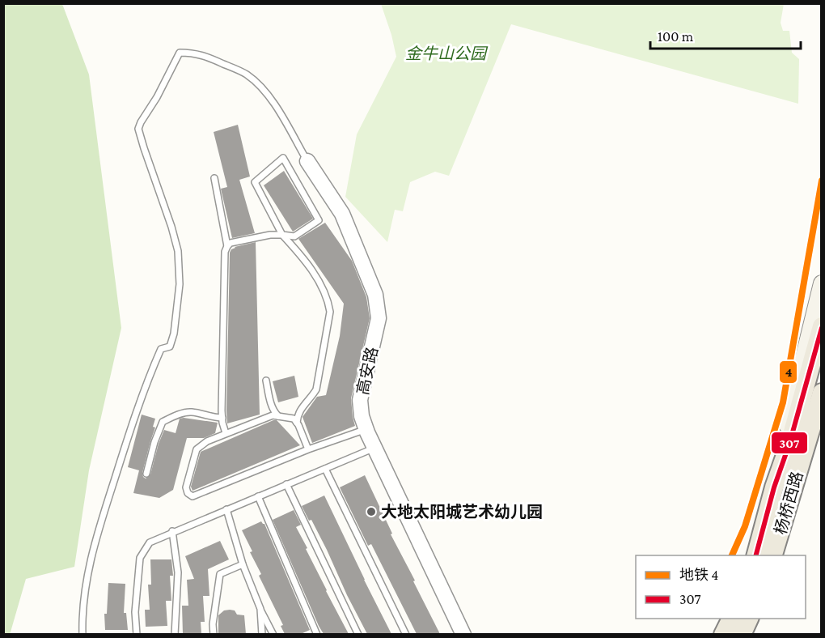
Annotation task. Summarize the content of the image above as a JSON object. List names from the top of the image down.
{
  "streets": {
    "main road": ["杨桥西路"],
    "street": ["高安路"]
  },
  "parks": ["金牛山公园"],
  "places": ["大地太阳城艺术幼儿园"],
  "lines": ["metro line 4", "transit line 307"],
  "legend": ["地铁 4", "307"],
  "scale_bar": "100 m"
}
